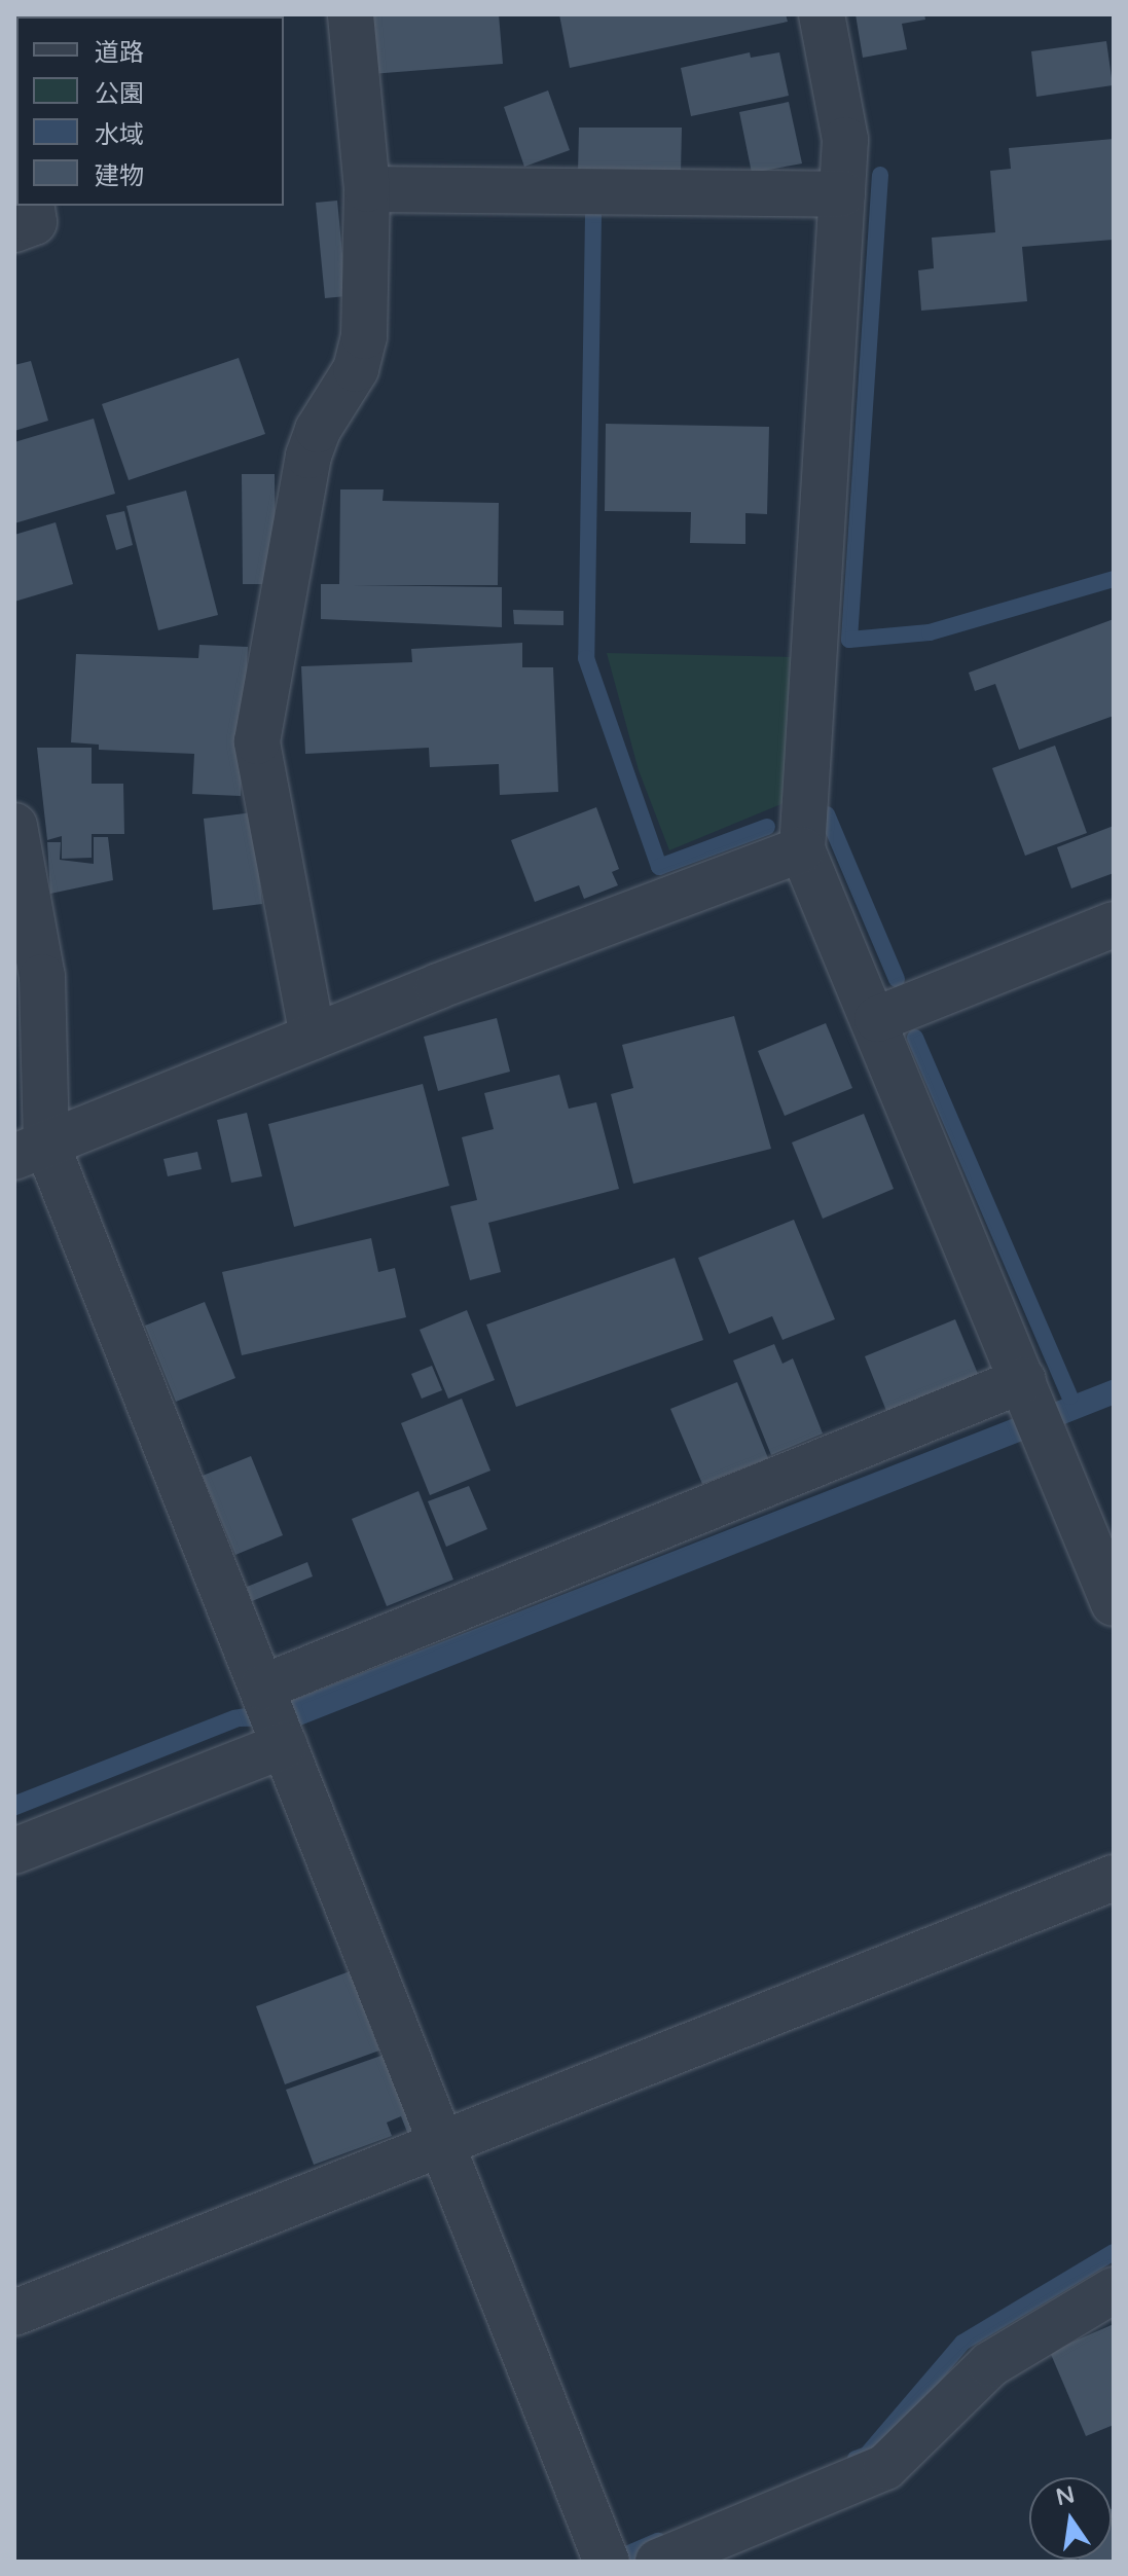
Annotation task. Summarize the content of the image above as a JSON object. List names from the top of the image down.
{
  "legend": [
    "道路",
    "公園",
    "水域",
    "建物"
  ],
  "north": "top"
}
